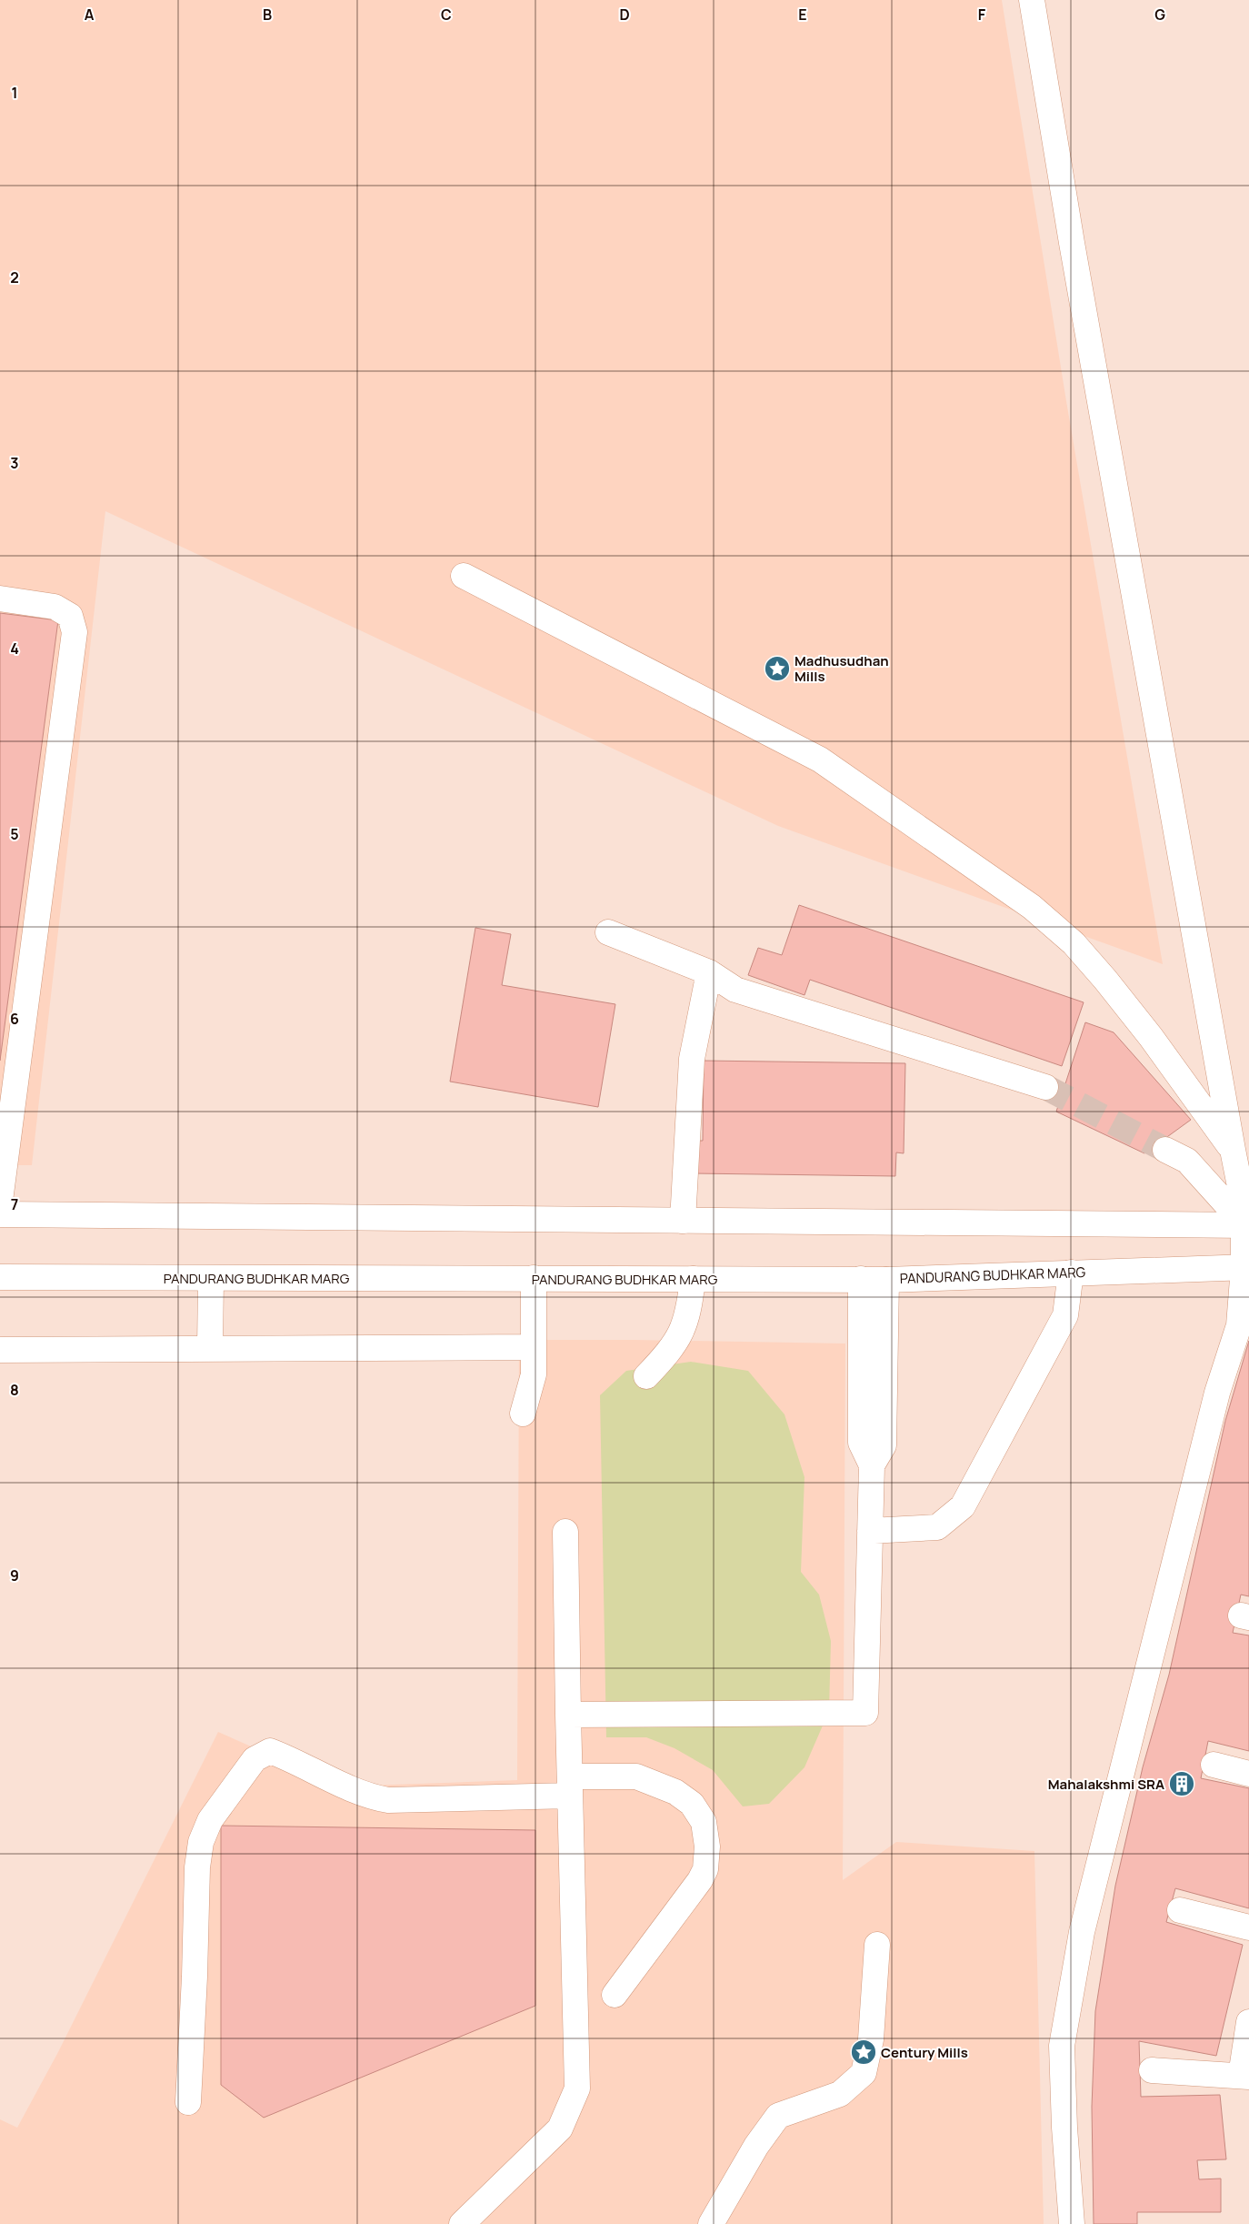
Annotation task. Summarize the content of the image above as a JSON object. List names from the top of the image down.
{
  "streets": {
    "street": ["PANDURANG BUDHKAR MARG"]
  },
  "places": {
    "place": ["Madhusudhan Mills", "Century Mills"],
    "building": ["Mahalakshmi SRA"]
  },
  "grid": {
    "columns": [
      "A",
      "B",
      "C",
      "D",
      "E",
      "F",
      "G"
    ],
    "rows": [
      "1",
      "2",
      "3",
      "4",
      "5",
      "6",
      "7",
      "8",
      "9"
    ]
  }
}
